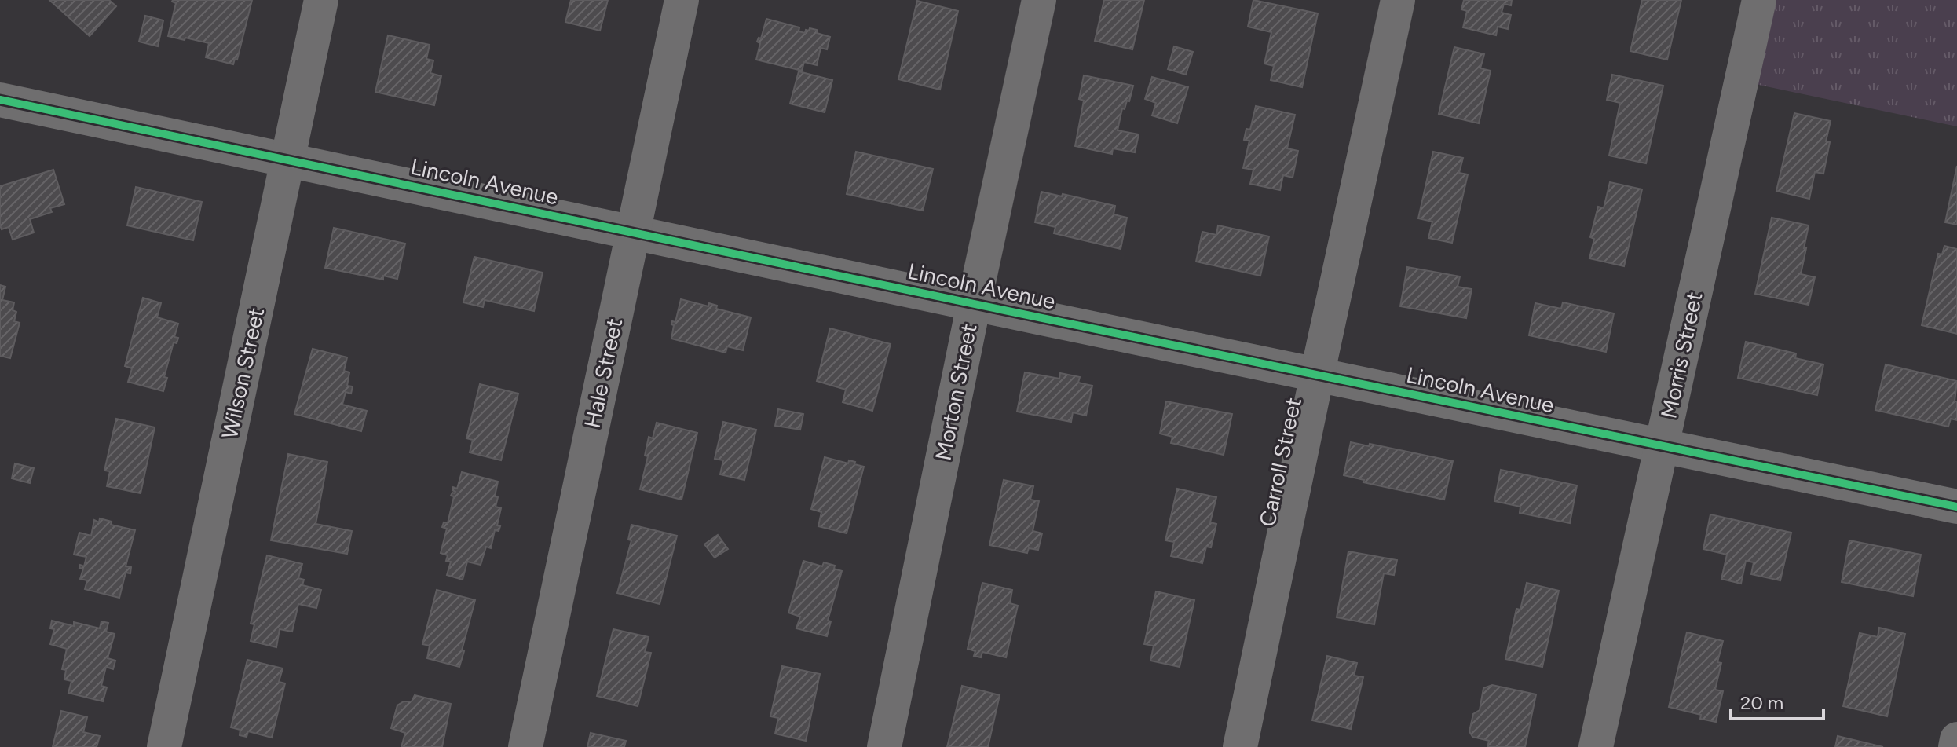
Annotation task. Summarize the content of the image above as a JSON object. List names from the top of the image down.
{
  "streets": {
    "street": [
      "Lincoln Avenue",
      "Morris Street",
      "Wilson Street",
      "Hale Street",
      "Morton Street",
      "Carroll Street"
    ]
  },
  "crossings": [
    ["Lincoln Avenue", "Morris Street"],
    ["Lincoln Avenue", "Wilson Street"],
    ["Lincoln Avenue", "Hale Street"],
    ["Lincoln Avenue", "Morton Street"],
    ["Lincoln Avenue", "Carroll Street"]
  ],
  "scale_bar": "20 m"
}
